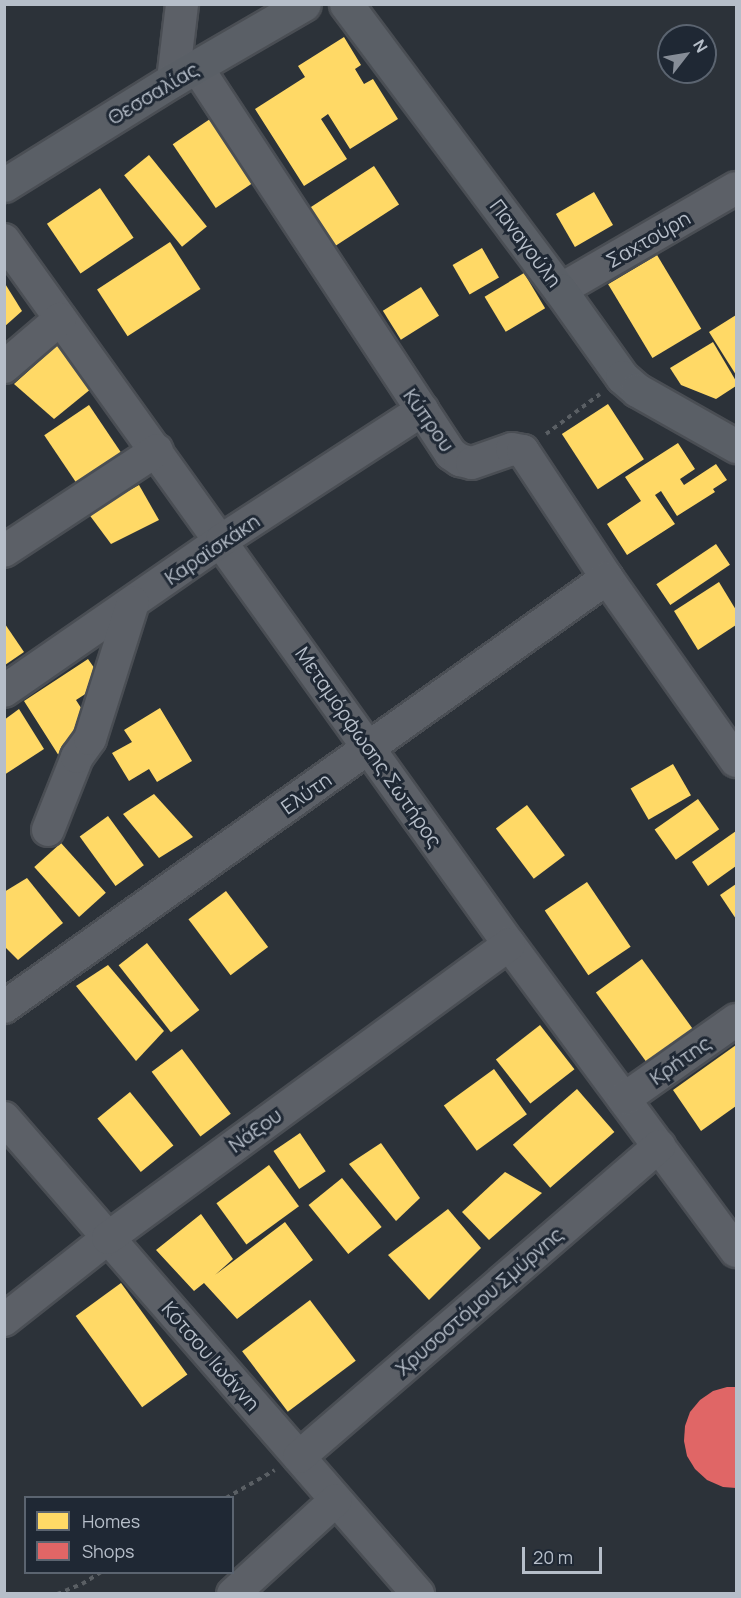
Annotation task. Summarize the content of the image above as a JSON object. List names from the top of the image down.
{
  "streets": {
    "street": [
      "Θεσσαλίας",
      "Σαχτούρη",
      "Παναγούλη",
      "Κύπρου",
      "Καραϊσκάκη",
      "Μεταμόρφωσης Σωτήρος",
      "Ελύτη",
      "Κρήτης",
      "Νάξου",
      "Χρυσοστόμου Σμύρνης",
      "Κότσου Ιωάννη"
    ]
  },
  "crossings": [
    ["Θεσσαλίας", "Κύπρου"],
    ["Σαχτούρη", "Παναγούλη"],
    ["Κύπρου", "Καραϊσκάκη"],
    ["Καραϊσκάκη", "Μεταμόρφωσης Σωτήρος"],
    ["Μεταμόρφωσης Σωτήρος", "Ελύτη"],
    ["Μεταμόρφωσης Σωτήρος", "Κρήτης"],
    ["Μεταμόρφωσης Σωτήρος", "Νάξου"],
    ["Μεταμόρφωσης Σωτήρος", "Χρυσοστόμου Σμύρνης"],
    ["Νάξου", "Κότσου Ιωάννη"],
    ["Χρυσοστόμου Σμύρνης", "Κότσου Ιωάννη"]
  ],
  "legend": ["Homes", "Shops"],
  "scale_bar": "20 m",
  "north": "top right"
}
